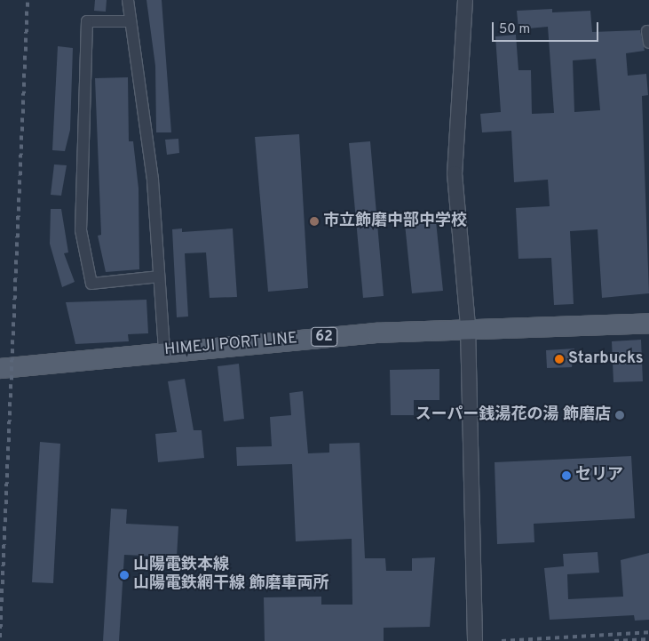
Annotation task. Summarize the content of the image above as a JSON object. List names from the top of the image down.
{
  "streets": {
    "main road": ["62", "HIMEJI PORT LINE"]
  },
  "places": [
    "市立飾磨中部中学校",
    "Starbucks",
    "スーパー銭湯花の湯 飾磨店",
    "セリア",
    "山陽電鉄本線 山陽電鉄網干線 飾磨車両所"
  ],
  "scale_bar": "50 m"
}
